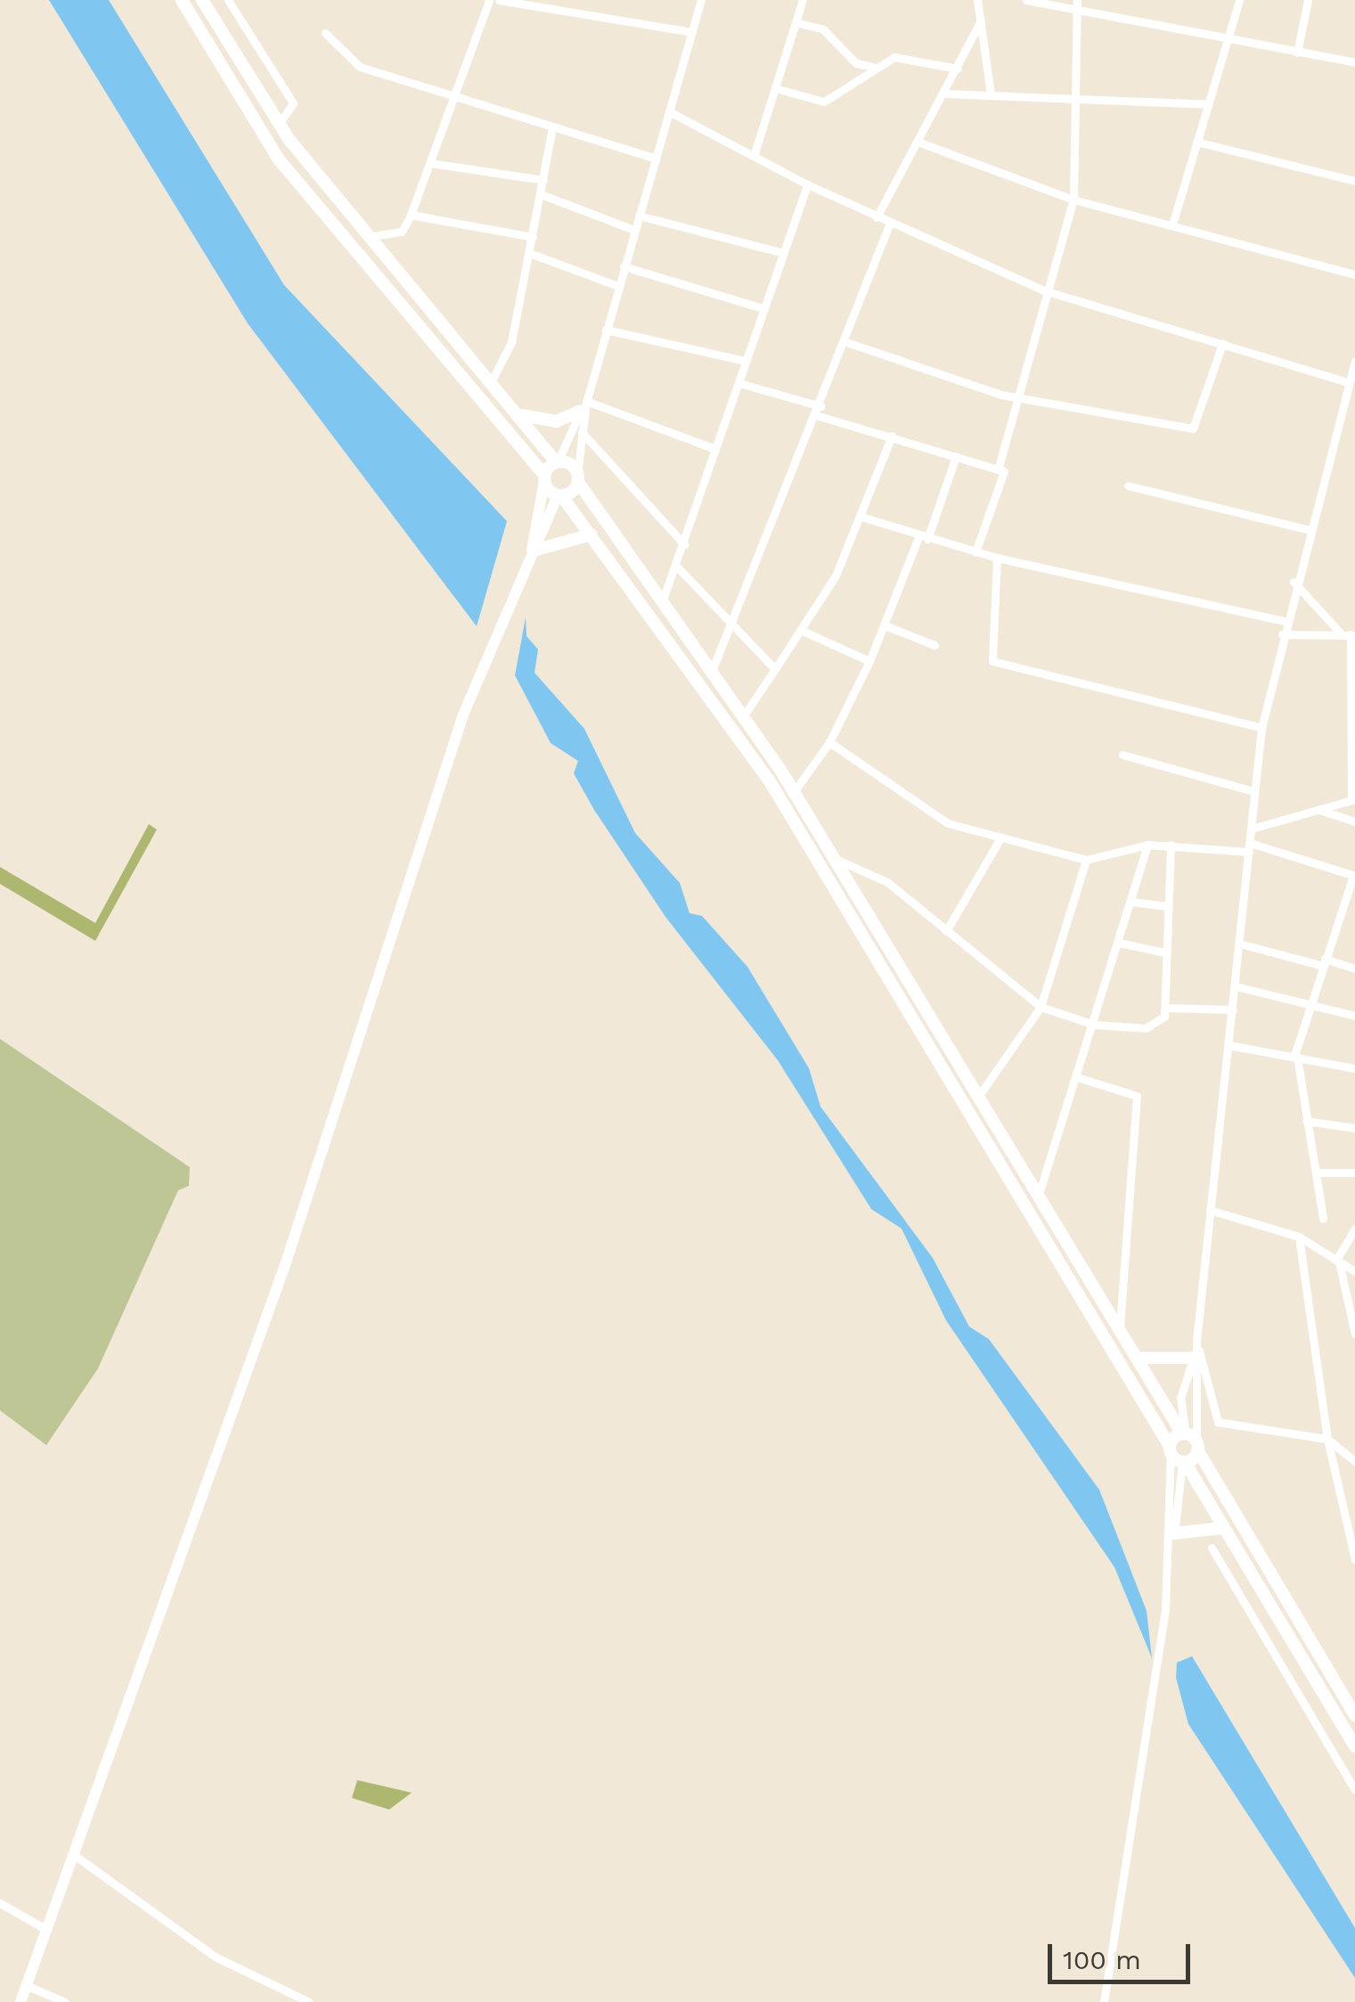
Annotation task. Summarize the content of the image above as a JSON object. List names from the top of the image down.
{
  "scale_bar": "100 m"
}
